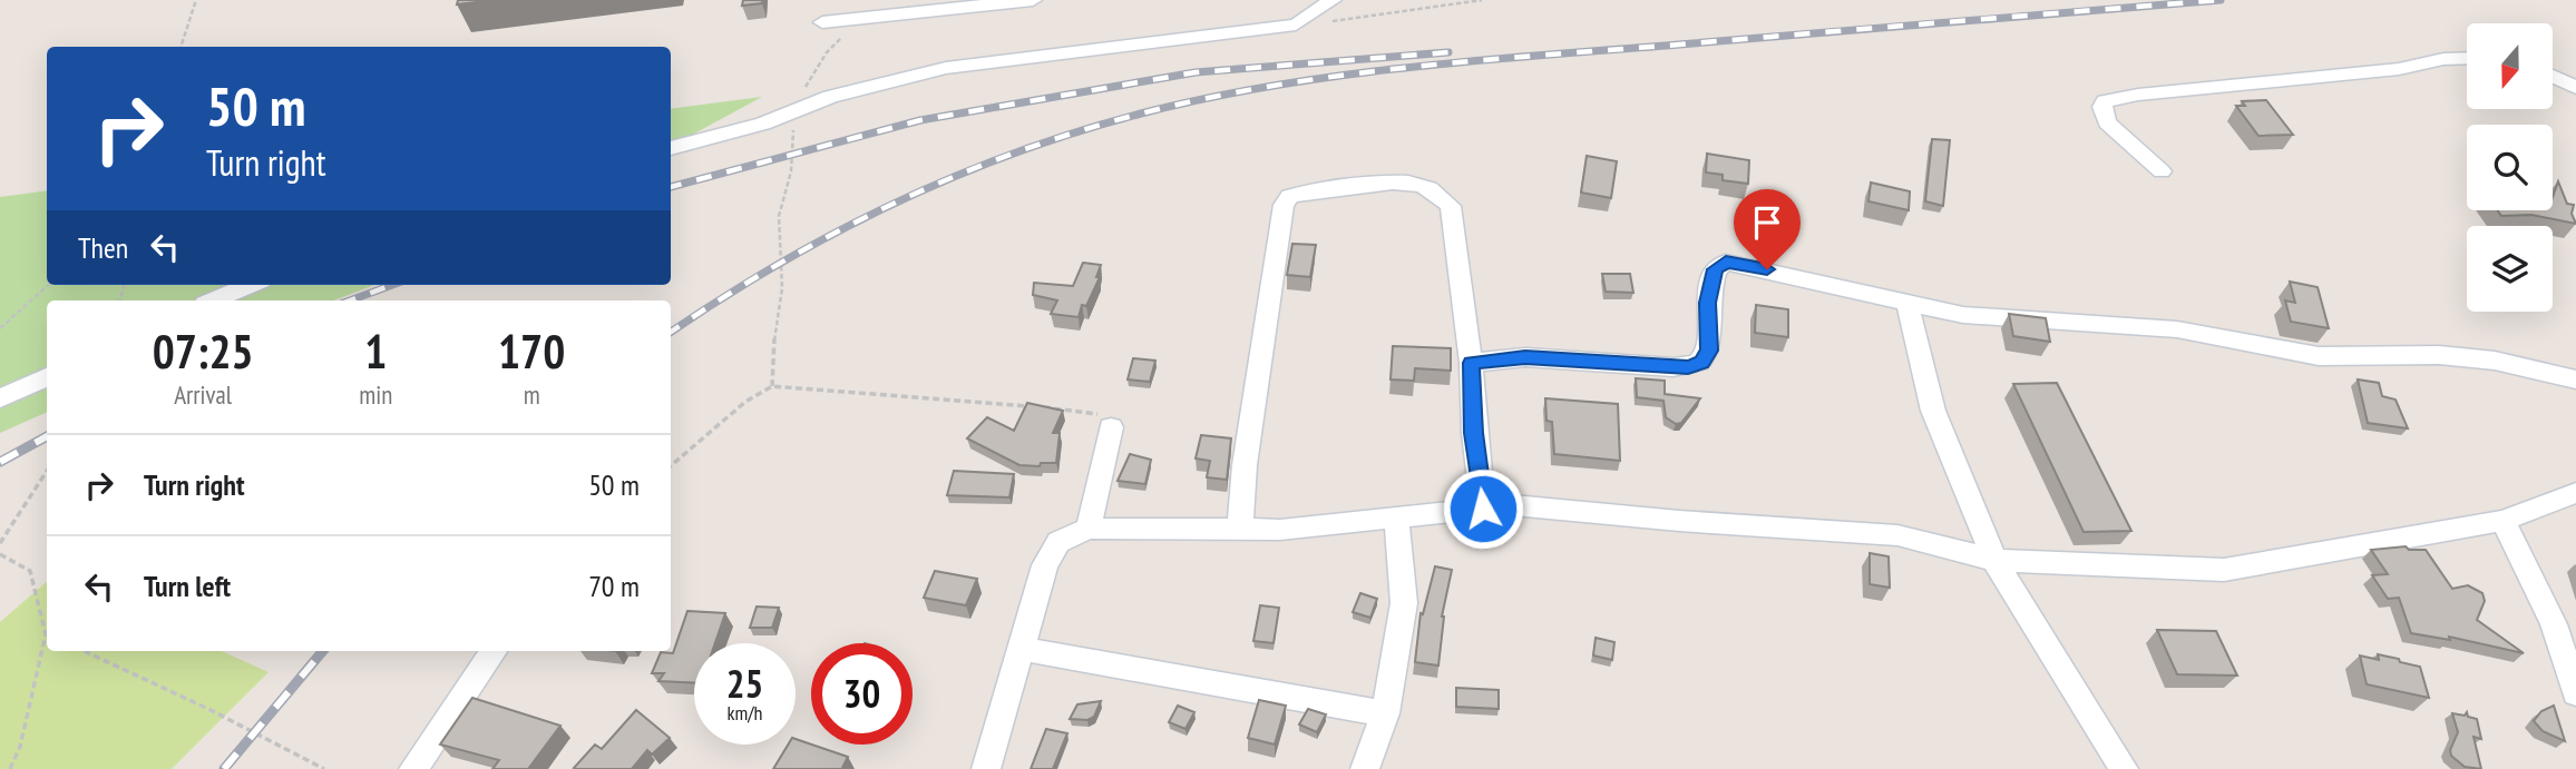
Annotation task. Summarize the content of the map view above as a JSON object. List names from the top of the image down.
{
  "north": "bottom",
  "page": {
    "turn": ["50 m", "Turn right"],
    "then": "Then",
    "eta": [
      "07:25",
      "Arrival",
      "1",
      "min",
      "170",
      "m"
    ],
    "list": [
      {
        "name": "Turn right",
        "value": "50 m"
      },
      {
        "name": "Turn left",
        "value": "70 m"
      }
    ],
    "speed": "25 km/h",
    "limit": "30"
  }
}
